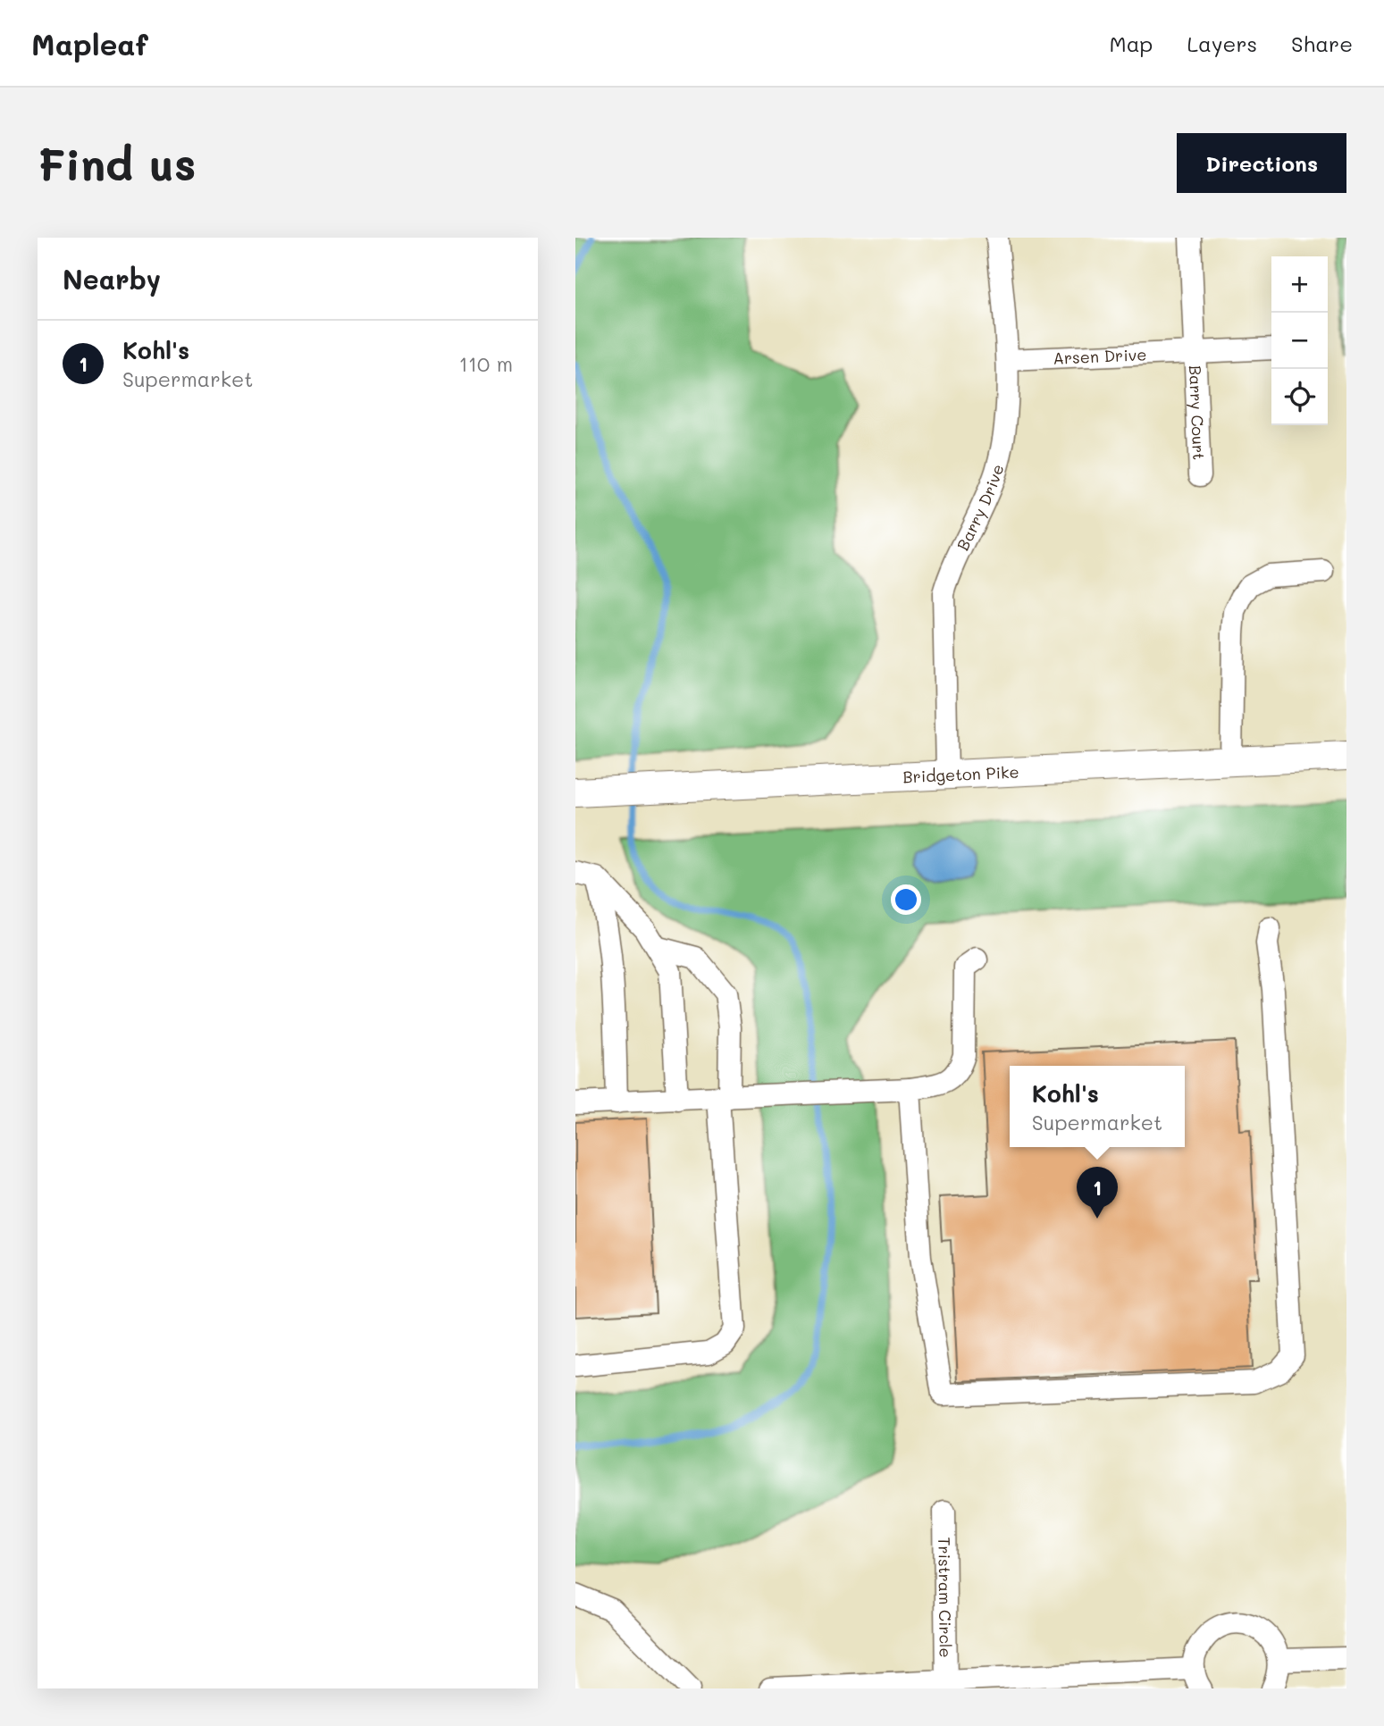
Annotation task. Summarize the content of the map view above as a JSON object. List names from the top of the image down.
{
  "streets": {
    "main road": ["Bridgeton Pike"],
    "street": [
      "Arsen Drive",
      "Barry Court",
      "Barry Drive",
      "Tristram Circle"
    ]
  },
  "crossings": [
    ["Arsen Drive", "Barry Court"],
    ["Arsen Drive", "Barry Drive"],
    ["Barry Drive", "Bridgeton Pike"]
  ],
  "page": {
    "header": "Mapleaf",
    "nav": ["Map", "Layers", "Share"],
    "buttons": "Directions",
    "title": "Find us",
    "heading": "Nearby",
    "map_buttons": ["+", "−"],
    "list": [
      {
        "mark": "1",
        "name": "Kohl's",
        "note": "Supermarket",
        "value": "110 m"
      }
    ],
    "popup": ["Kohl's", "Supermarket"],
    "pins": "1"
  }
}
